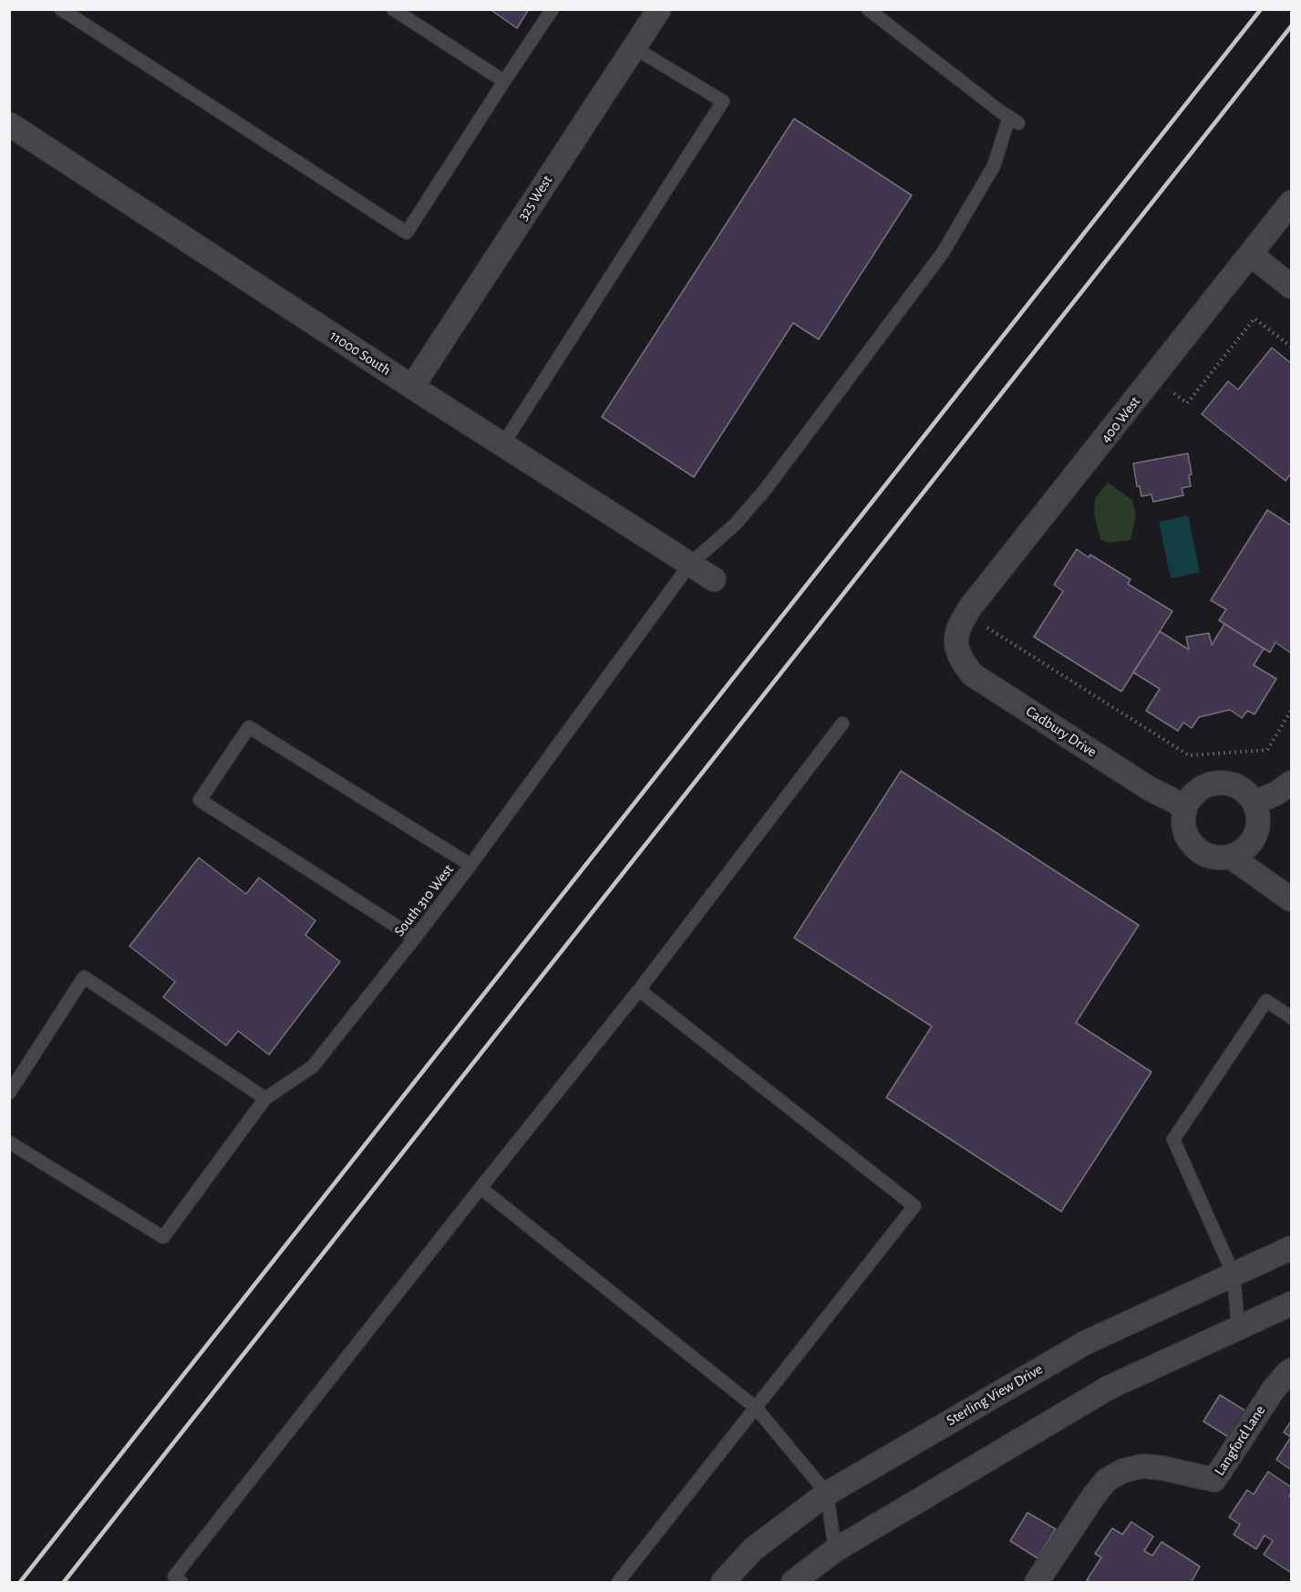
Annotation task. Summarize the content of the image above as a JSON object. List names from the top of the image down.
{
  "streets": {
    "street": [
      "325 West",
      "11000 South",
      "400 West",
      "Cadbury Drive",
      "Sterling View Drive",
      "Langford Lane"
    ],
    "lane": ["South 310 West"]
  },
  "crossings": [
    ["325 West", "11000 South"],
    ["11000 South", "South 310 West"],
    ["400 West", "Cadbury Drive"]
  ]
}
